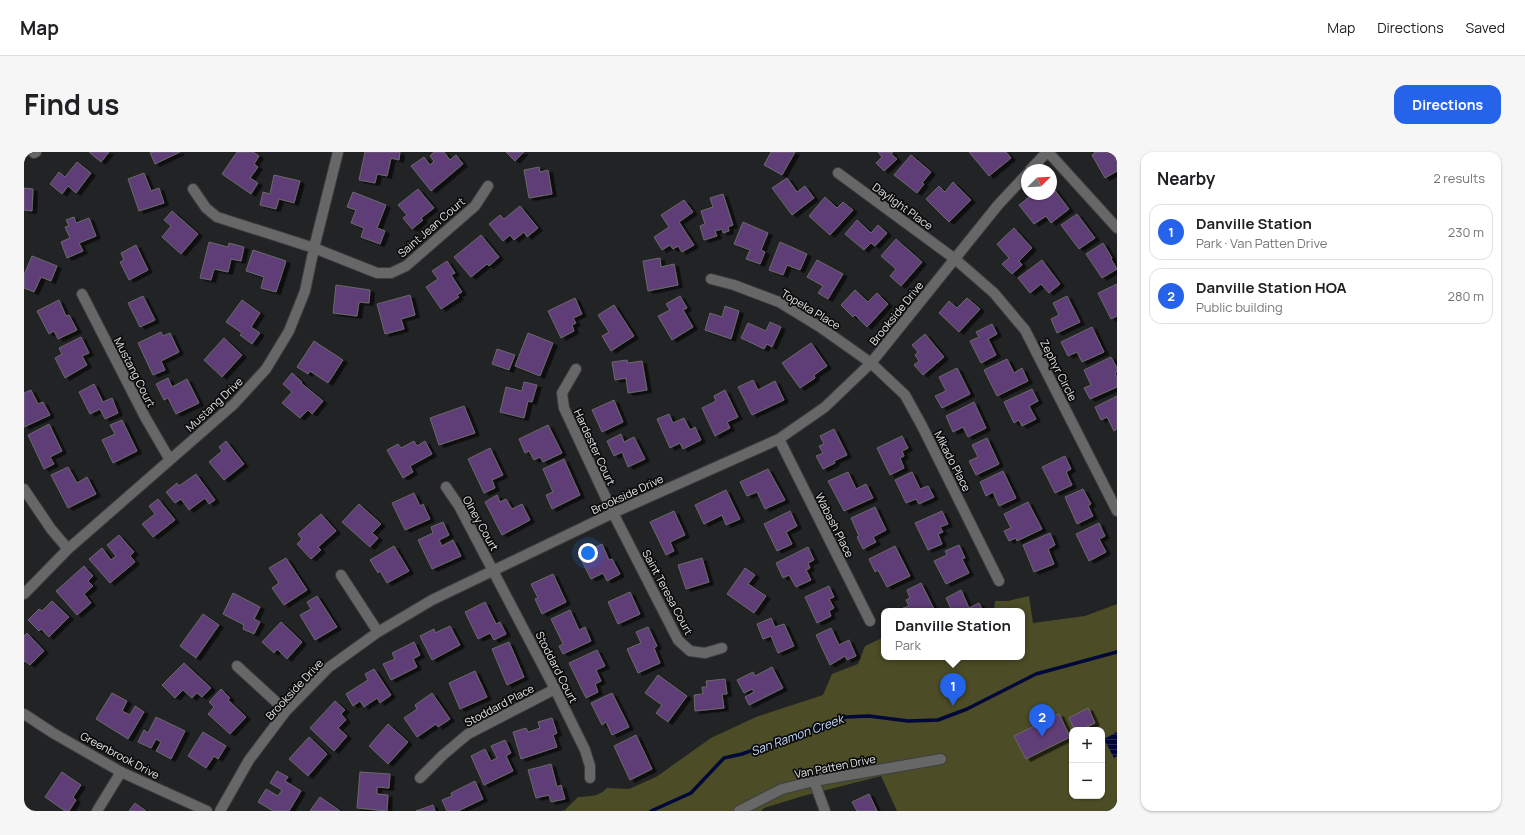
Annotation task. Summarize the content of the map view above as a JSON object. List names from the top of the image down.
{
  "streets": {
    "street": [
      "Daylight Place",
      "Saint Jean Court",
      "Topeka Place",
      "Brookside Drive",
      "Zephyr Circle",
      "Mustang Court",
      "Mustang Drive",
      "Hardester Court",
      "Mikado Place",
      "Olney Court",
      "Wabash Place",
      "Saint Teresa Court",
      "Stoddard Court",
      "Stoddard Place",
      "Greenbrook Drive",
      "Van Patten Drive"
    ]
  },
  "crossings": [
    ["Daylight Place", "Brookside Drive"],
    ["Daylight Place", "Zephyr Circle"],
    ["Saint Jean Court", "Mustang Drive"],
    ["Topeka Place", "Brookside Drive"],
    ["Topeka Place", "Mikado Place"],
    ["Brookside Drive", "Zephyr Circle"],
    ["Brookside Drive", "Hardester Court"],
    ["Brookside Drive", "Mikado Place"],
    ["Brookside Drive", "Olney Court"],
    ["Brookside Drive", "Wabash Place"],
    ["Brookside Drive", "Saint Teresa Court"],
    ["Brookside Drive", "Stoddard Court"],
    ["Mustang Court", "Mustang Drive"],
    ["Hardester Court", "Saint Teresa Court"],
    ["Olney Court", "Stoddard Court"],
    ["Stoddard Court", "Stoddard Place"]
  ],
  "water": ["San Ramon Creek"],
  "north": "top right",
  "page": {
    "header": "Map",
    "nav": ["Map", "Directions", "Saved"],
    "title": "Find us",
    "buttons": "Directions",
    "heading": ["Nearby", "2 results"],
    "list": [
      {
        "mark": "1",
        "name": "Danville Station",
        "note": "Park · Van Patten Drive",
        "value": "230 m"
      },
      {
        "mark": "2",
        "name": "Danville Station HOA",
        "note": "Public building",
        "value": "280 m"
      }
    ],
    "popup": ["Danville Station", "Park"],
    "pins": ["1", "2"],
    "map_buttons": ["+", "−"]
  }
}
